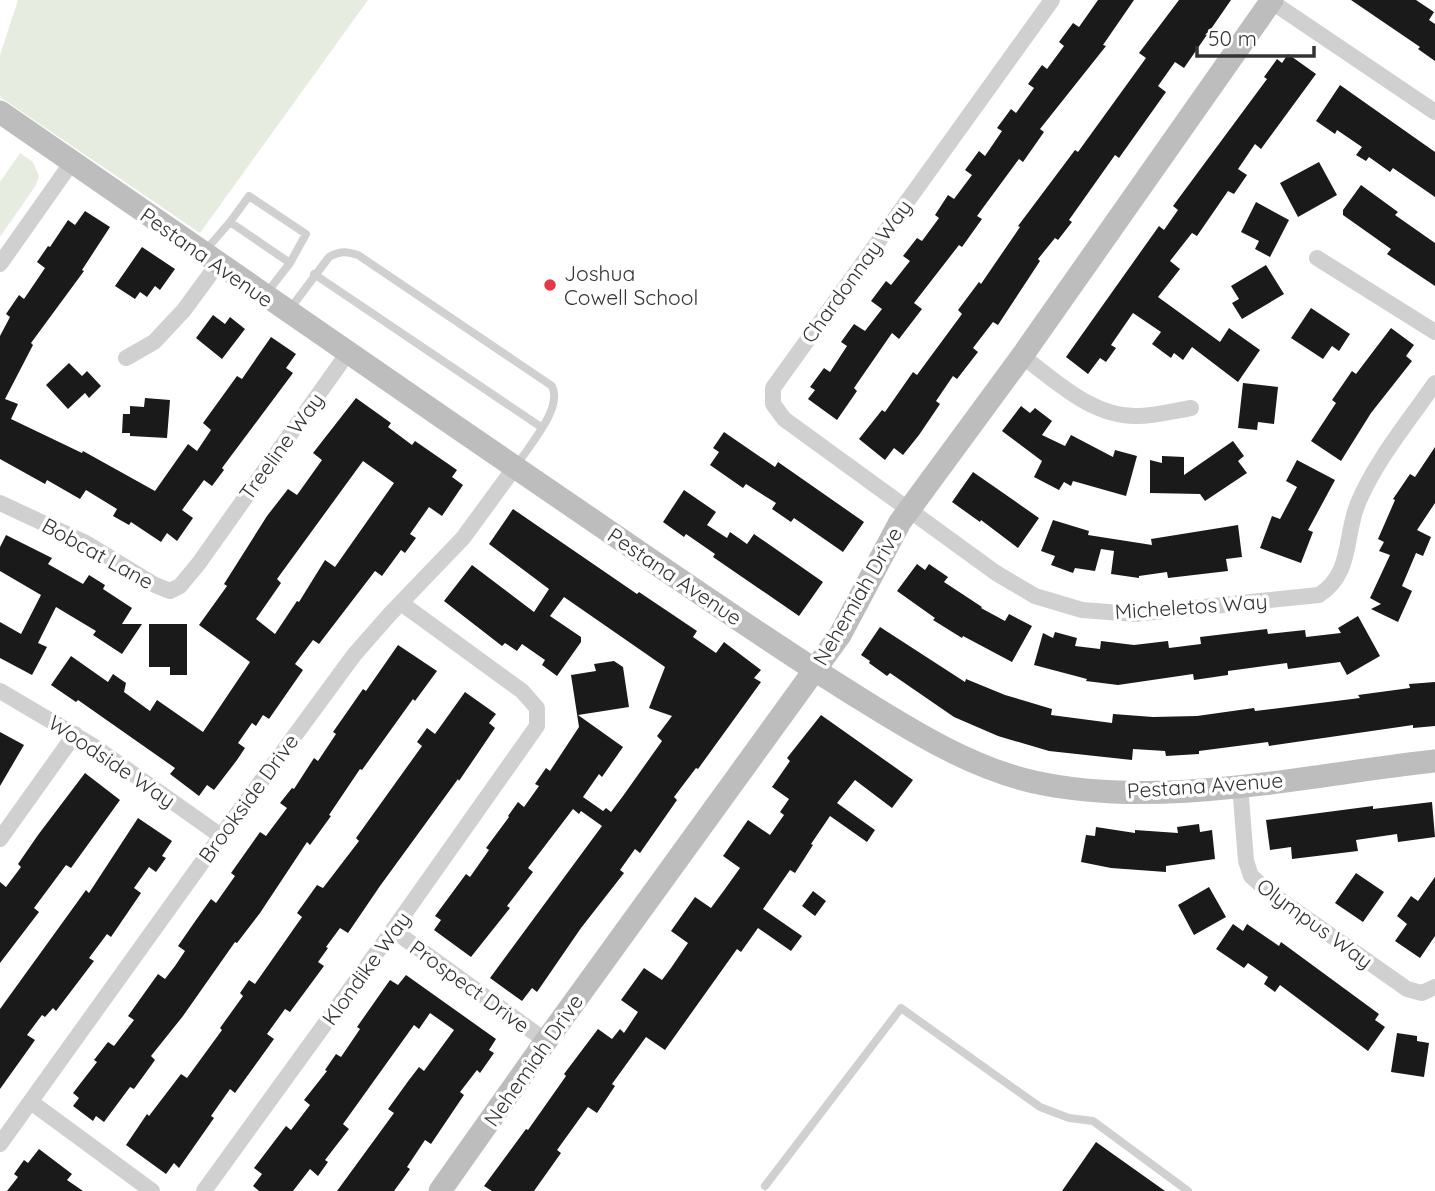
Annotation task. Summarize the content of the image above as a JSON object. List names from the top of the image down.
{
  "streets": {
    "street": [
      "Pestana Avenue",
      "Chardonnay Way",
      "Treeline Way",
      "Bobcat Lane",
      "Nehemiah Drive",
      "Micheletos Way",
      "Woodside Way",
      "Brookside Drive",
      "Olympus Way",
      "Klondike Way",
      "Prospect Drive"
    ]
  },
  "crossings": [
    ["Pestana Avenue", "Treeline Way"],
    ["Pestana Avenue", "Nehemiah Drive"],
    ["Pestana Avenue", "Brookside Drive"],
    ["Pestana Avenue", "Olympus Way"],
    ["Chardonnay Way", "Nehemiah Drive"],
    ["Chardonnay Way", "Micheletos Way"],
    ["Treeline Way", "Bobcat Lane"],
    ["Nehemiah Drive", "Micheletos Way"],
    ["Nehemiah Drive", "Prospect Drive"],
    ["Woodside Way", "Brookside Drive"],
    ["Brookside Drive", "Klondike Way"],
    ["Klondike Way", "Prospect Drive"]
  ],
  "places": ["Joshua Cowell School"],
  "scale_bar": "50 m"
}
